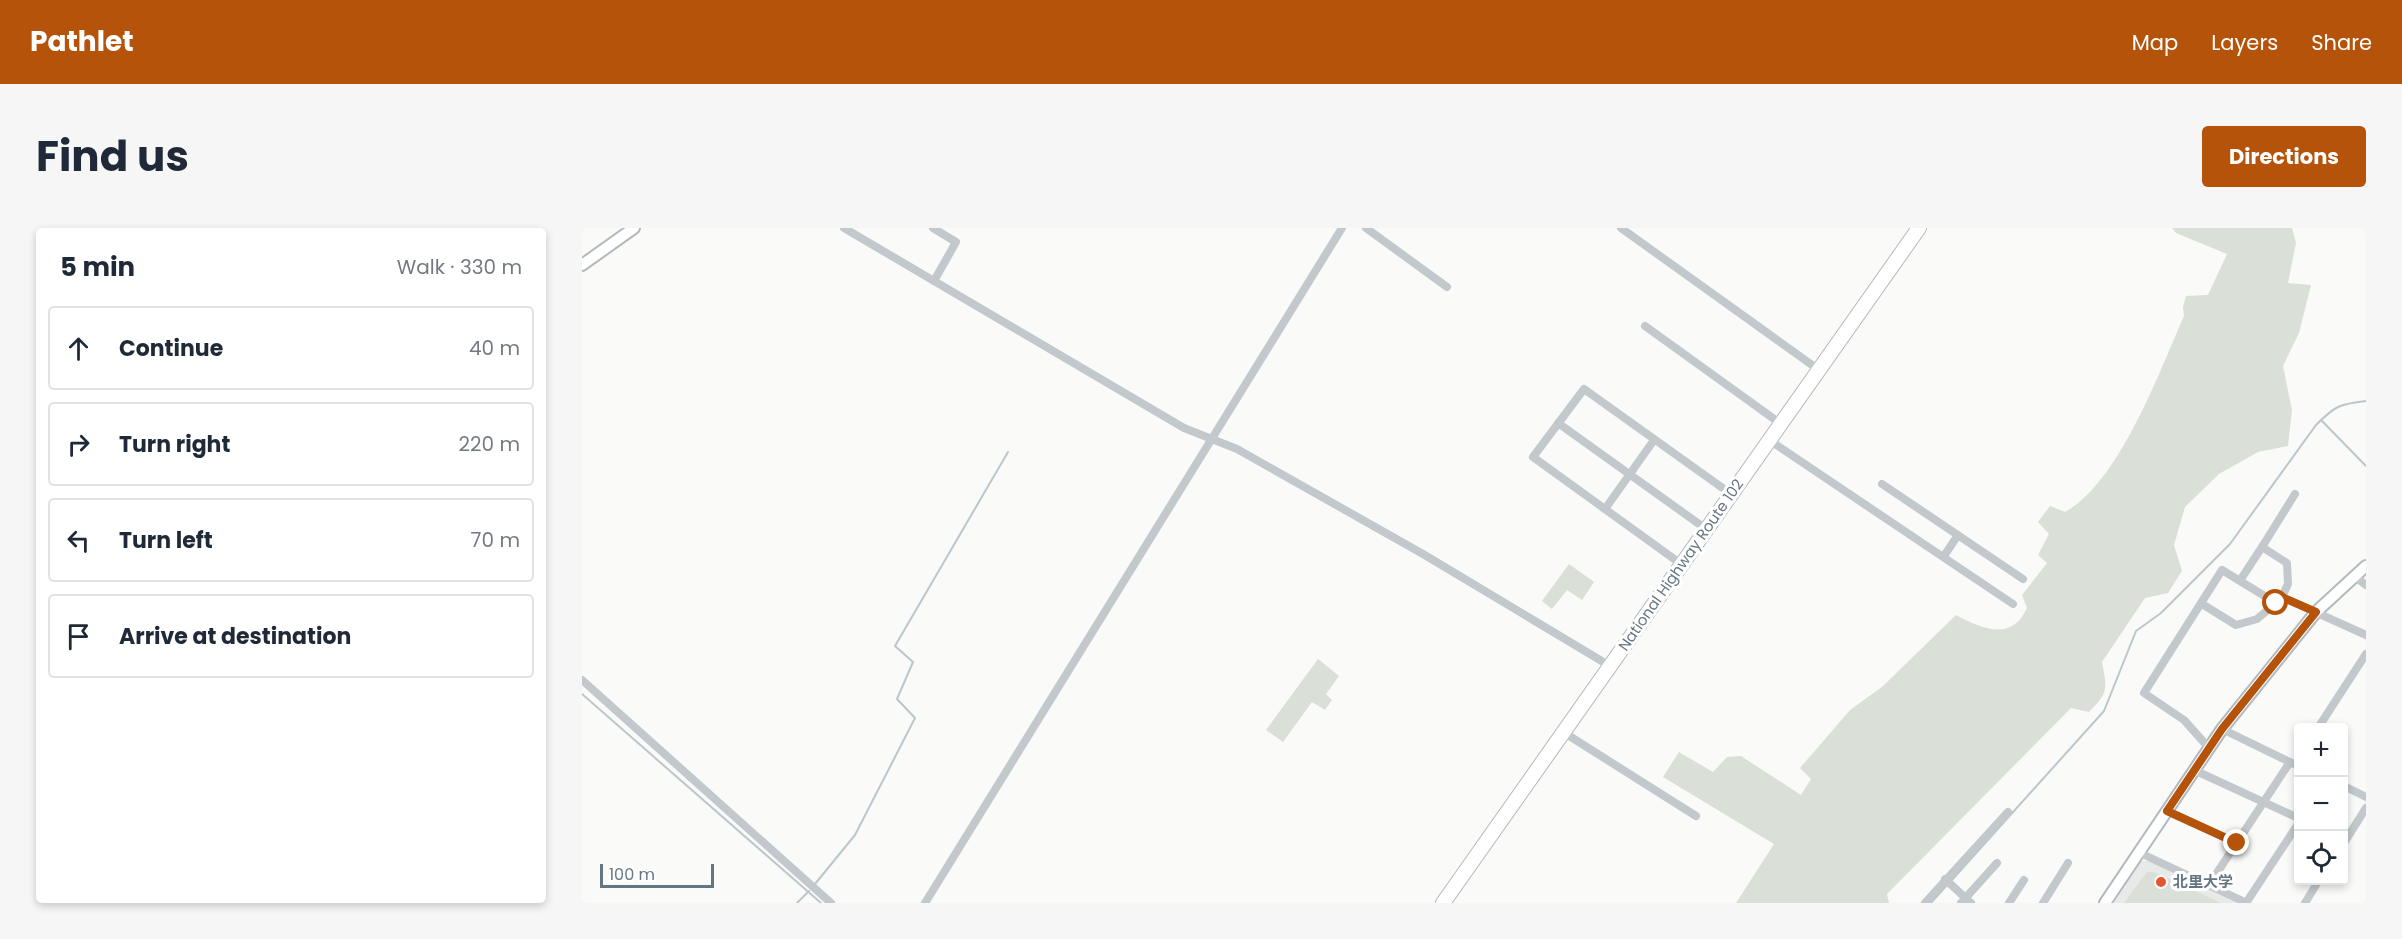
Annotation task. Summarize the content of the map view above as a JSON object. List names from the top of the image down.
{
  "streets": {
    "highway": ["National Highway Route 102"]
  },
  "places": ["北里大学"],
  "scale_bar": "100 m",
  "page": {
    "header": "Pathlet",
    "nav": ["Map", "Layers", "Share"],
    "title": "Find us",
    "buttons": "Directions",
    "heading": ["5 min", "Walk · 330 m"],
    "list": [
      ["Continue", "40 m"],
      ["Turn right", "220 m"],
      ["Turn left", "70 m"],
      "Arrive at destination"
    ],
    "map_buttons": ["+", "−"],
    "scale": "100 m"
  }
}
